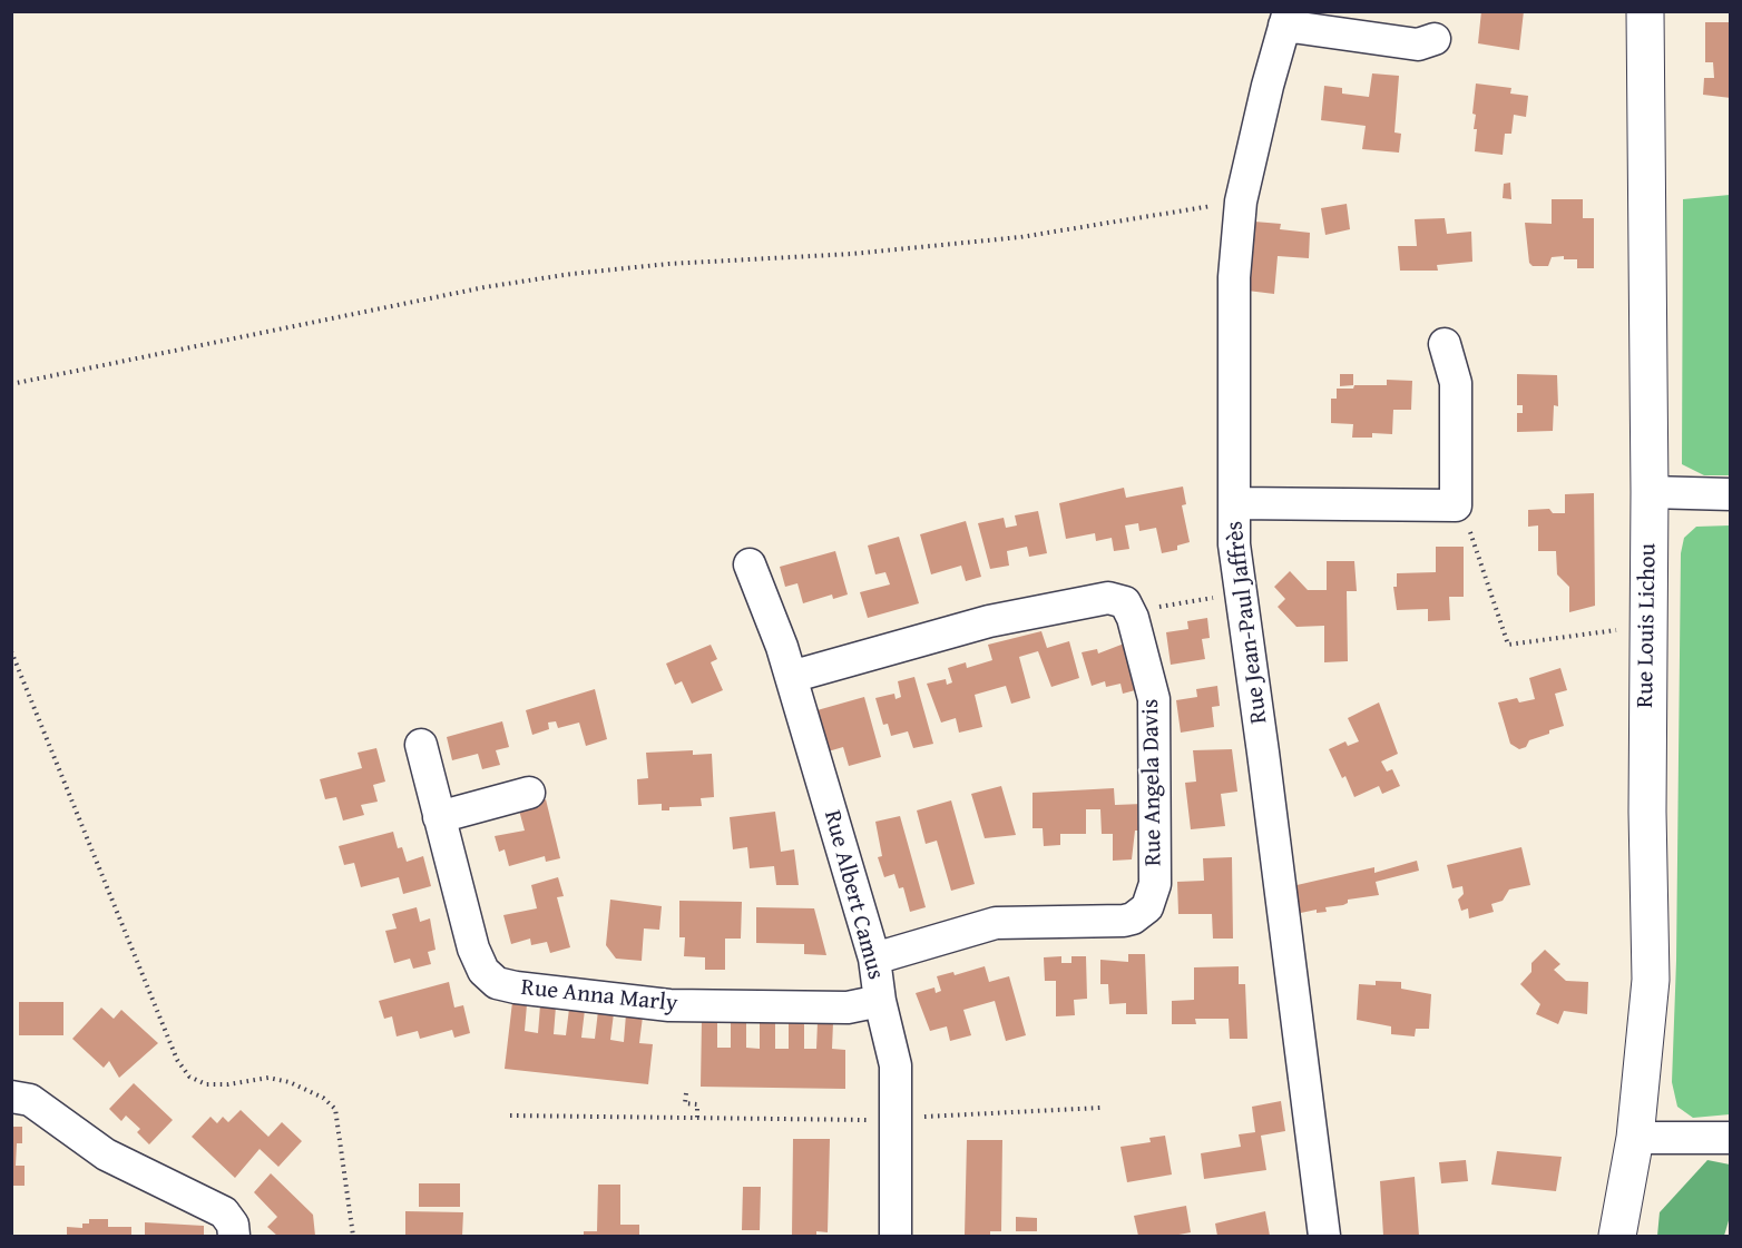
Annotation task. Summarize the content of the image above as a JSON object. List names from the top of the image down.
{
  "streets": {
    "main road": ["Rue Louis Lichou"],
    "street": [
      "Rue Jean-Paul Jaffrès",
      "Rue Angela Davis",
      "Rue Albert Camus",
      "Rue Anna Marly"
    ]
  },
  "crossings": [
    ["Rue Angela Davis", "Rue Albert Camus"],
    ["Rue Albert Camus", "Rue Anna Marly"]
  ]
}
